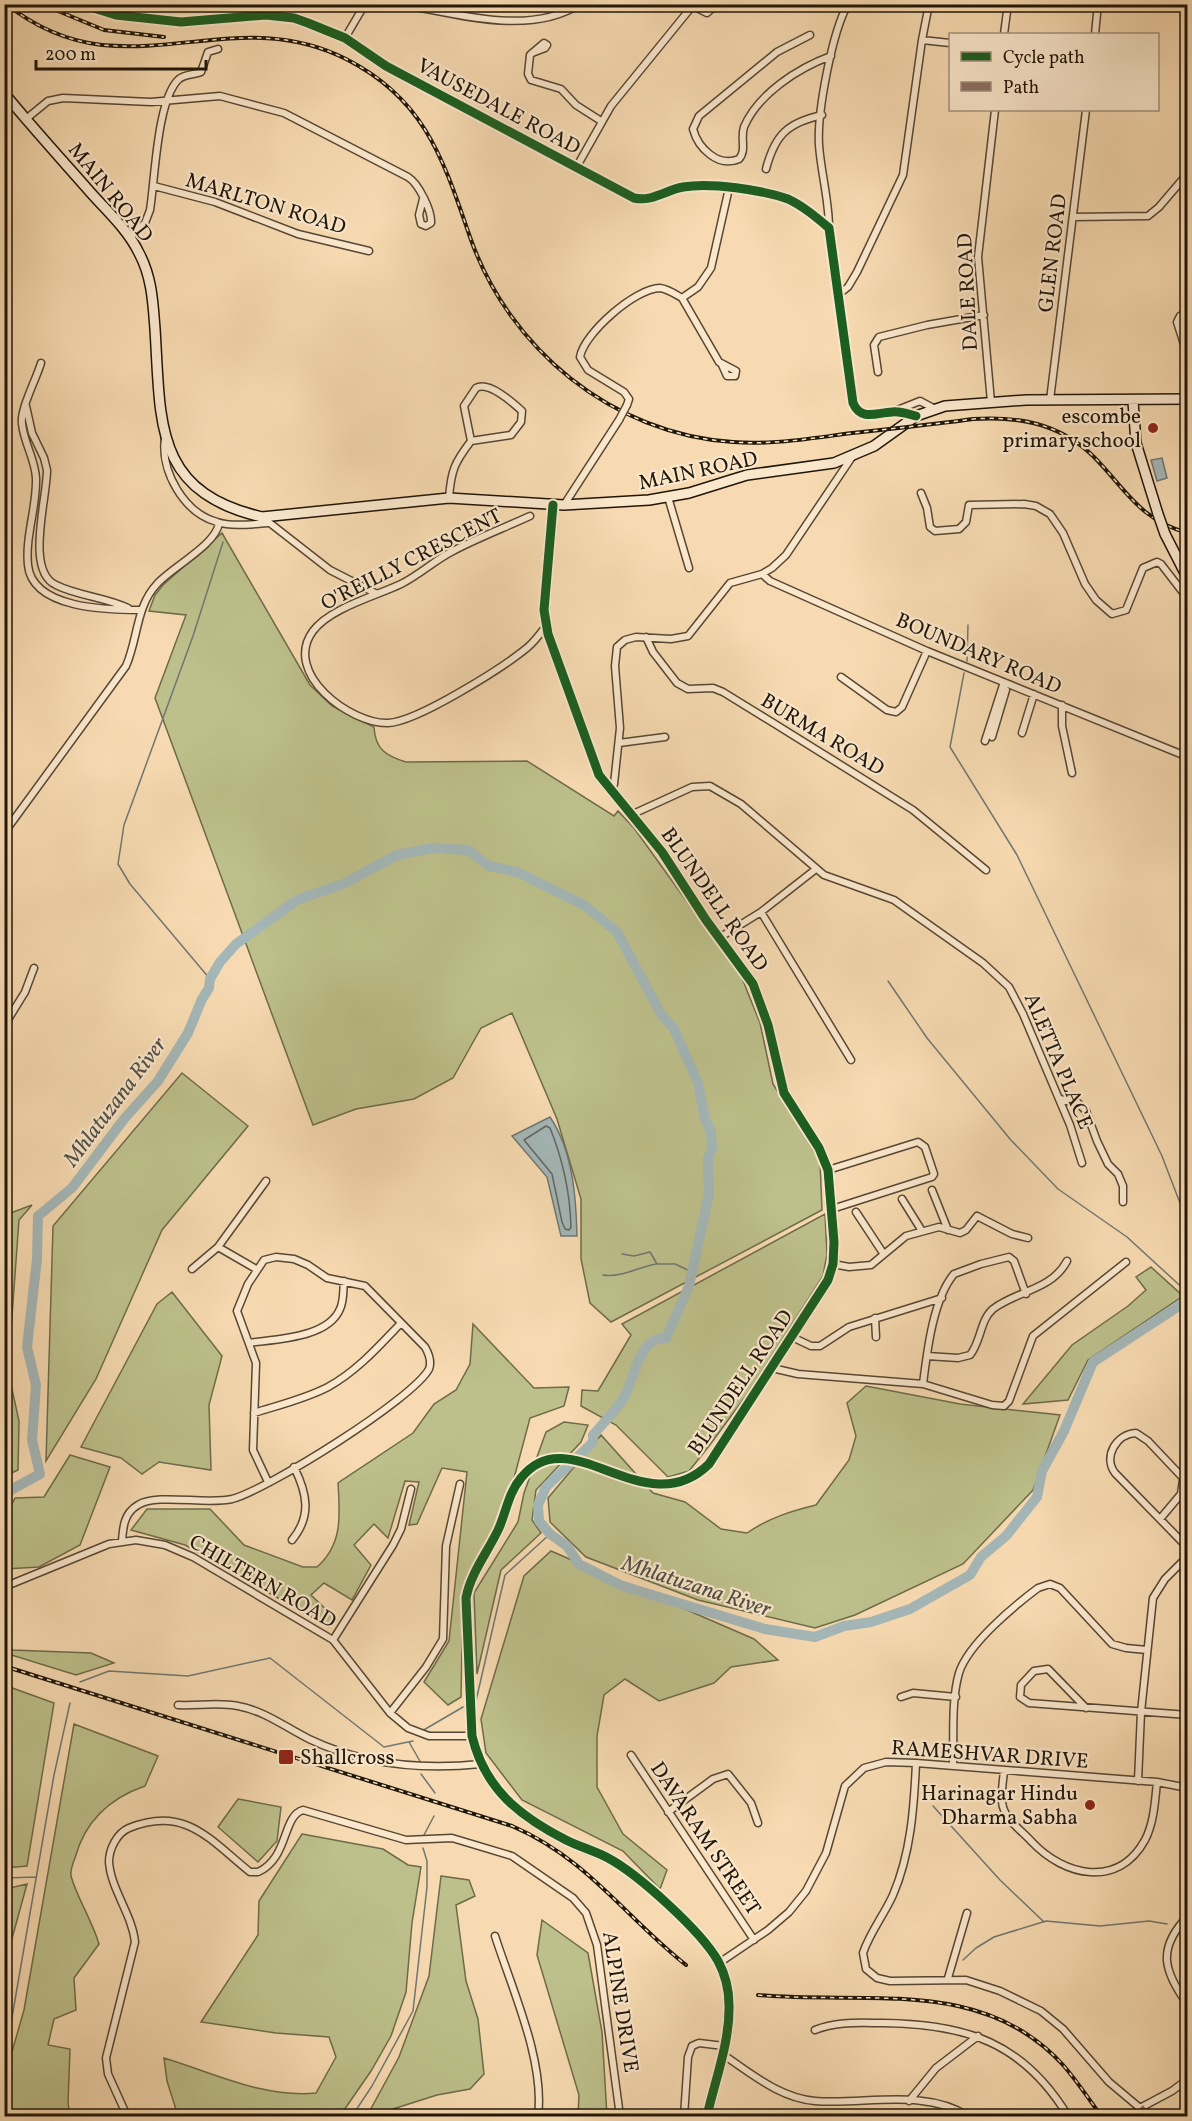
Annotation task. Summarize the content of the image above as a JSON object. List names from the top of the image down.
{
  "streets": {
    "street": [
      "VAUSEDALE ROAD",
      "MAIN ROAD",
      "MARLTON ROAD",
      "GLEN ROAD",
      "DALE ROAD",
      "O'REILLY CRESCENT",
      "BOUNDARY ROAD",
      "BURMA ROAD",
      "BLUNDELL ROAD",
      "ALETTA PLACE",
      "CHILTERN ROAD",
      "RAMESHVAR DRIVE",
      "DAVARAM STREET",
      "ALPINE DRIVE"
    ]
  },
  "crossings": [
    ["MAIN ROAD", "GLEN ROAD"],
    ["MAIN ROAD", "DALE ROAD"],
    ["MAIN ROAD", "BLUNDELL ROAD"],
    ["O'REILLY CRESCENT", "BLUNDELL ROAD"],
    ["BLUNDELL ROAD", "ALETTA PLACE"],
    ["BLUNDELL ROAD", "CHILTERN ROAD"],
    ["RAMESHVAR DRIVE", "DAVARAM STREET"]
  ],
  "water": ["Mhlatuzana River"],
  "places": {
    "other": ["escombe primary school", "Harinagar Hindu Dharma Sabha"],
    "transit": ["Shallcross"]
  },
  "legend": ["Cycle path", "Path"],
  "scale_bar": "200 m"
}
